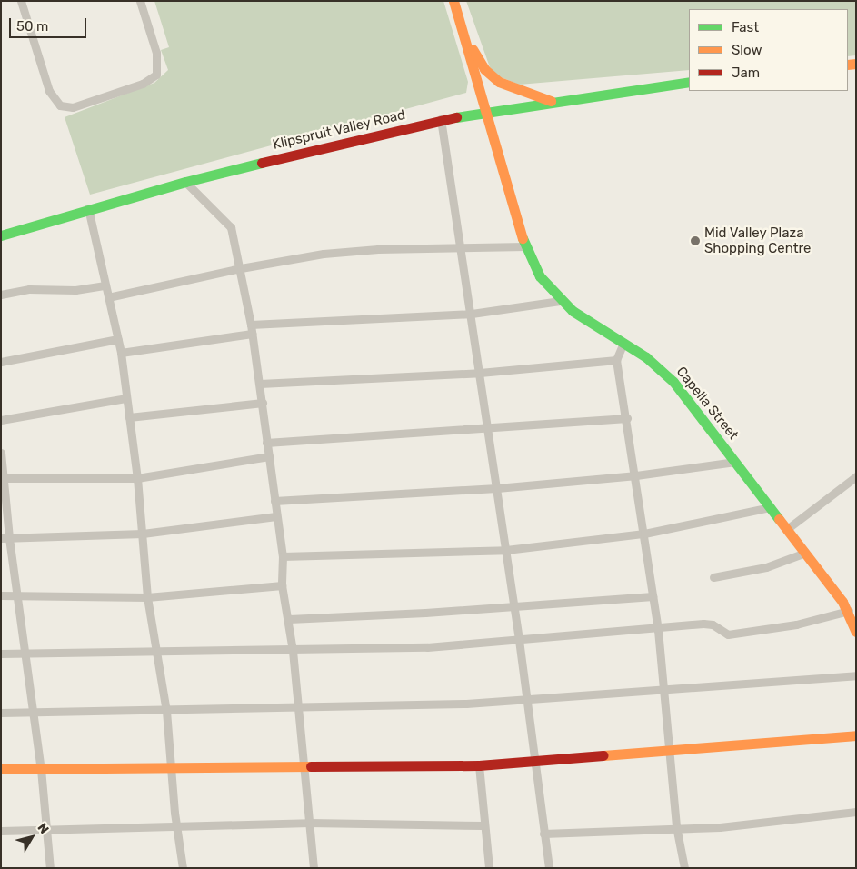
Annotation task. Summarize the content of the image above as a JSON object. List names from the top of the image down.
{
  "streets": {
    "street": ["Klipspruit Valley Road", "Capella Street"]
  },
  "crossings": [
    ["Klipspruit Valley Road", "Capella Street"]
  ],
  "places": ["Mid Valley Plaza Shopping Centre"],
  "legend": ["Fast", "Slow", "Jam"],
  "scale_bar": "50 m",
  "north": "top right"
}
